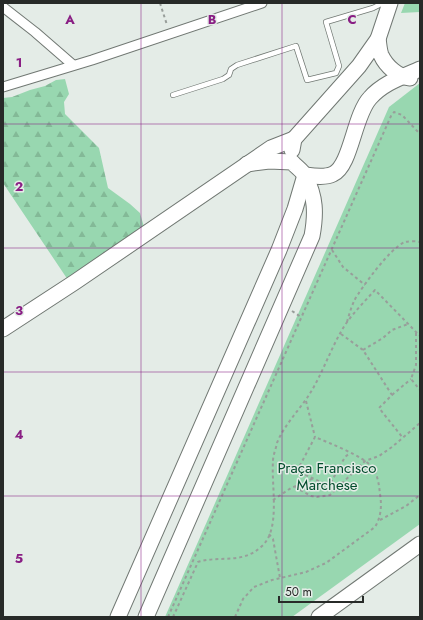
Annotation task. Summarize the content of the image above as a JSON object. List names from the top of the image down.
{
  "parks": ["Praça Francisco Marchese"],
  "scale_bar": "50 m",
  "grid": {
    "columns": ["A", "B", "C"],
    "rows": [
      "1",
      "2",
      "3",
      "4",
      "5"
    ]
  }
}
